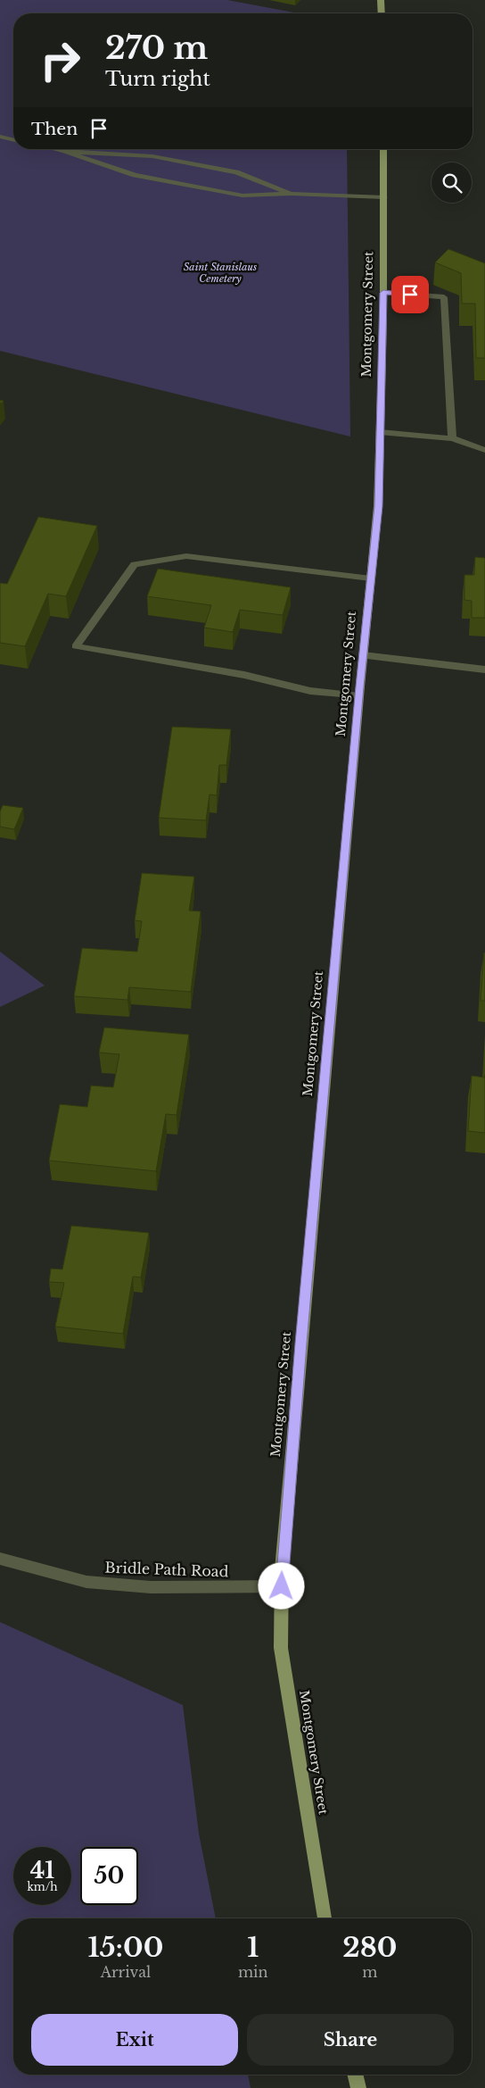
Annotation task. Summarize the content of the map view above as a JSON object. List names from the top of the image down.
{
  "streets": {
    "main road": ["Montgomery Street"],
    "street": ["Bridle Path Road"]
  },
  "crossings": [
    ["Montgomery Street", "Bridle Path Road"]
  ],
  "parks": ["Saint Stanislaus Cemetery"],
  "page": {
    "turn": ["270 m", "Turn right"],
    "then": "Then",
    "speed": "41 km/h",
    "limit": "50",
    "eta": [
      "15:00",
      "Arrival",
      "1",
      "min",
      "280",
      "m"
    ],
    "buttons": ["Exit", "Share"]
  }
}
